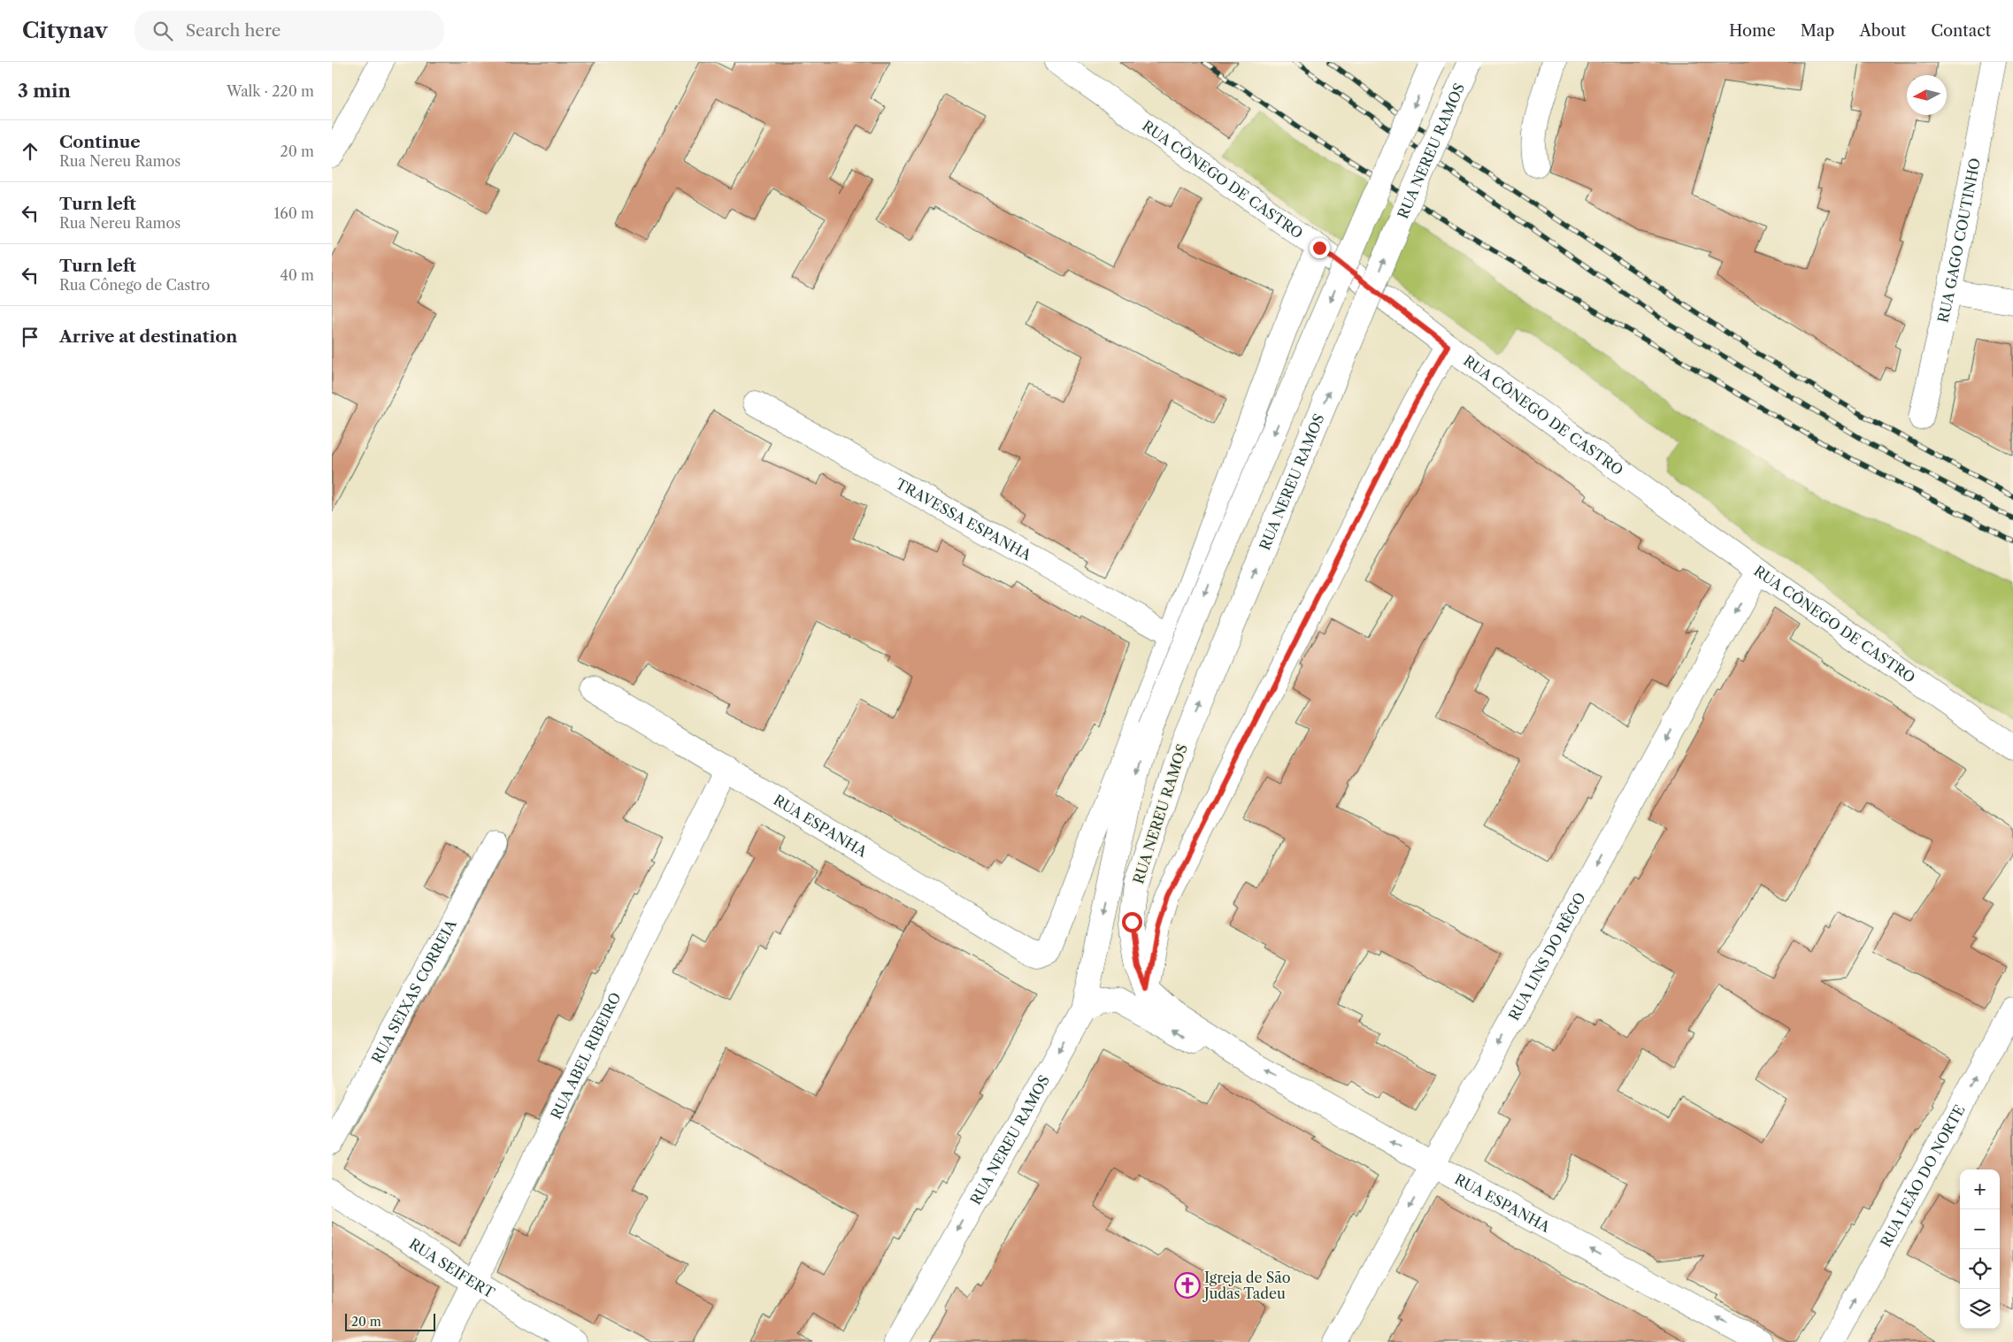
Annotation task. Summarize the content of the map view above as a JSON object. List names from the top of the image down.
{
  "streets": {
    "street": [
      "RUA NEREU RAMOS",
      "RUA CÔNEGO DE CASTRO",
      "RUA GAGO COUTINHO",
      "TRAVESSA ESPANHA",
      "RUA ESPANHA",
      "RUA LINS DO RÊGO",
      "RUA SEIXAS CORREIA",
      "RUA ABEL RIBEIRO",
      "RUA LEÃO DO NORTE",
      "RUA SEIFERT"
    ]
  },
  "crossings": [
    ["RUA NEREU RAMOS", "RUA ESPANHA"],
    ["RUA CÔNEGO DE CASTRO", "RUA LINS DO RÊGO"],
    ["TRAVESSA ESPANHA", "RUA ESPANHA"],
    ["RUA ESPANHA", "RUA LINS DO RÊGO"],
    ["RUA ESPANHA", "RUA ABEL RIBEIRO"],
    ["RUA ABEL RIBEIRO", "RUA SEIFERT"]
  ],
  "one_way": ["RUA ESPANHA", "RUA LINS DO RÊGO", "RUA LEÃO DO NORTE"],
  "places": {
    "church": ["Igreja de São Judas Tadeu"]
  },
  "scale_bar": "20 m",
  "north": "left",
  "page": {
    "header": "Citynav",
    "search": "Search here",
    "nav": [
      "Home",
      "Map",
      "About",
      "Contact"
    ],
    "heading": ["3 min", "Walk · 220 m"],
    "list": [
      ["Continue", "Rua Nereu Ramos", "20 m"],
      ["Turn left", "Rua Nereu Ramos", "160 m"],
      ["Turn left", "Rua Cônego de Castro", "40 m"],
      "Arrive at destination"
    ],
    "map_buttons": ["+", "−"],
    "scale": "20 m"
  }
}
